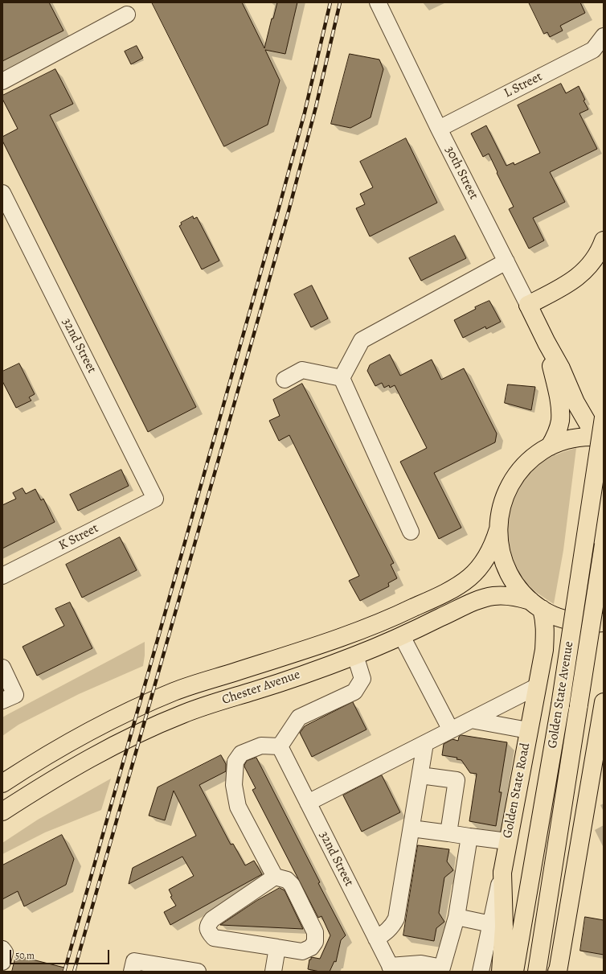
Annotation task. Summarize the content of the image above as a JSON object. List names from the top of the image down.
{
  "streets": {
    "main road": [
      "30th Street",
      "Chester Avenue",
      "Golden State Avenue",
      "Golden State Road"
    ],
    "street": ["L Street", "32nd Street", "K Street"]
  },
  "crossings": [
    ["L Street", "30th Street"],
    ["32nd Street", "K Street"],
    ["Chester Avenue", "Golden State Road"]
  ],
  "scale_bar": "50 m"
}
